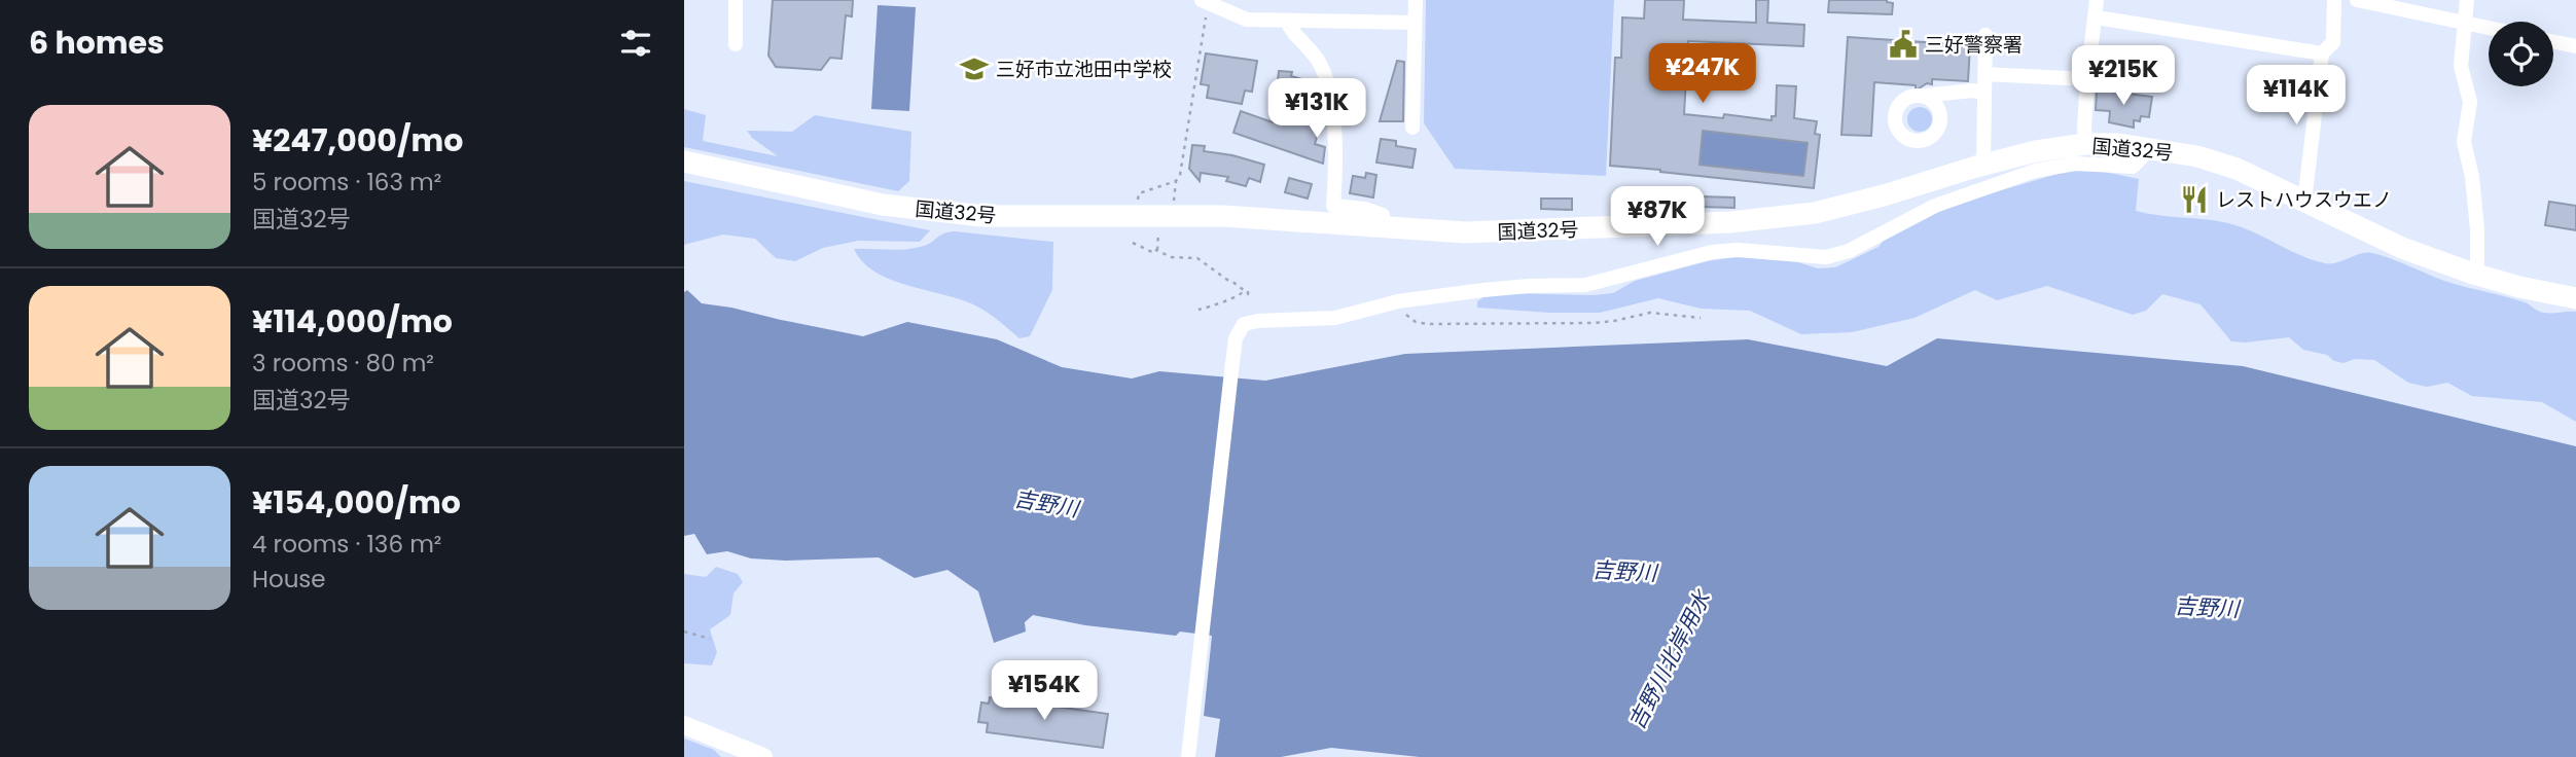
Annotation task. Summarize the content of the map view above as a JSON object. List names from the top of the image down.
{
  "streets": {
    "highway": ["国道32号"]
  },
  "water": ["吉野川", "吉野川北岸用水"],
  "places": {
    "public building": ["三好警察署"],
    "school or university": ["三好市立池田中学校"],
    "restaurant": ["レストハウスウエノ"]
  },
  "page": {
    "heading": "6 homes",
    "price": [
      "¥247K",
      "¥215K",
      "¥114K",
      "¥131K",
      "¥87K",
      "¥154K"
    ],
    "list": [
      {
        "name": "¥247,000/mo",
        "note": "5 rooms · 163 m² · 国道32号"
      },
      {
        "name": "¥114,000/mo",
        "note": "3 rooms · 80 m² · 国道32号"
      },
      {
        "name": "¥154,000/mo",
        "note": "4 rooms · 136 m² · House"
      }
    ]
  }
}
